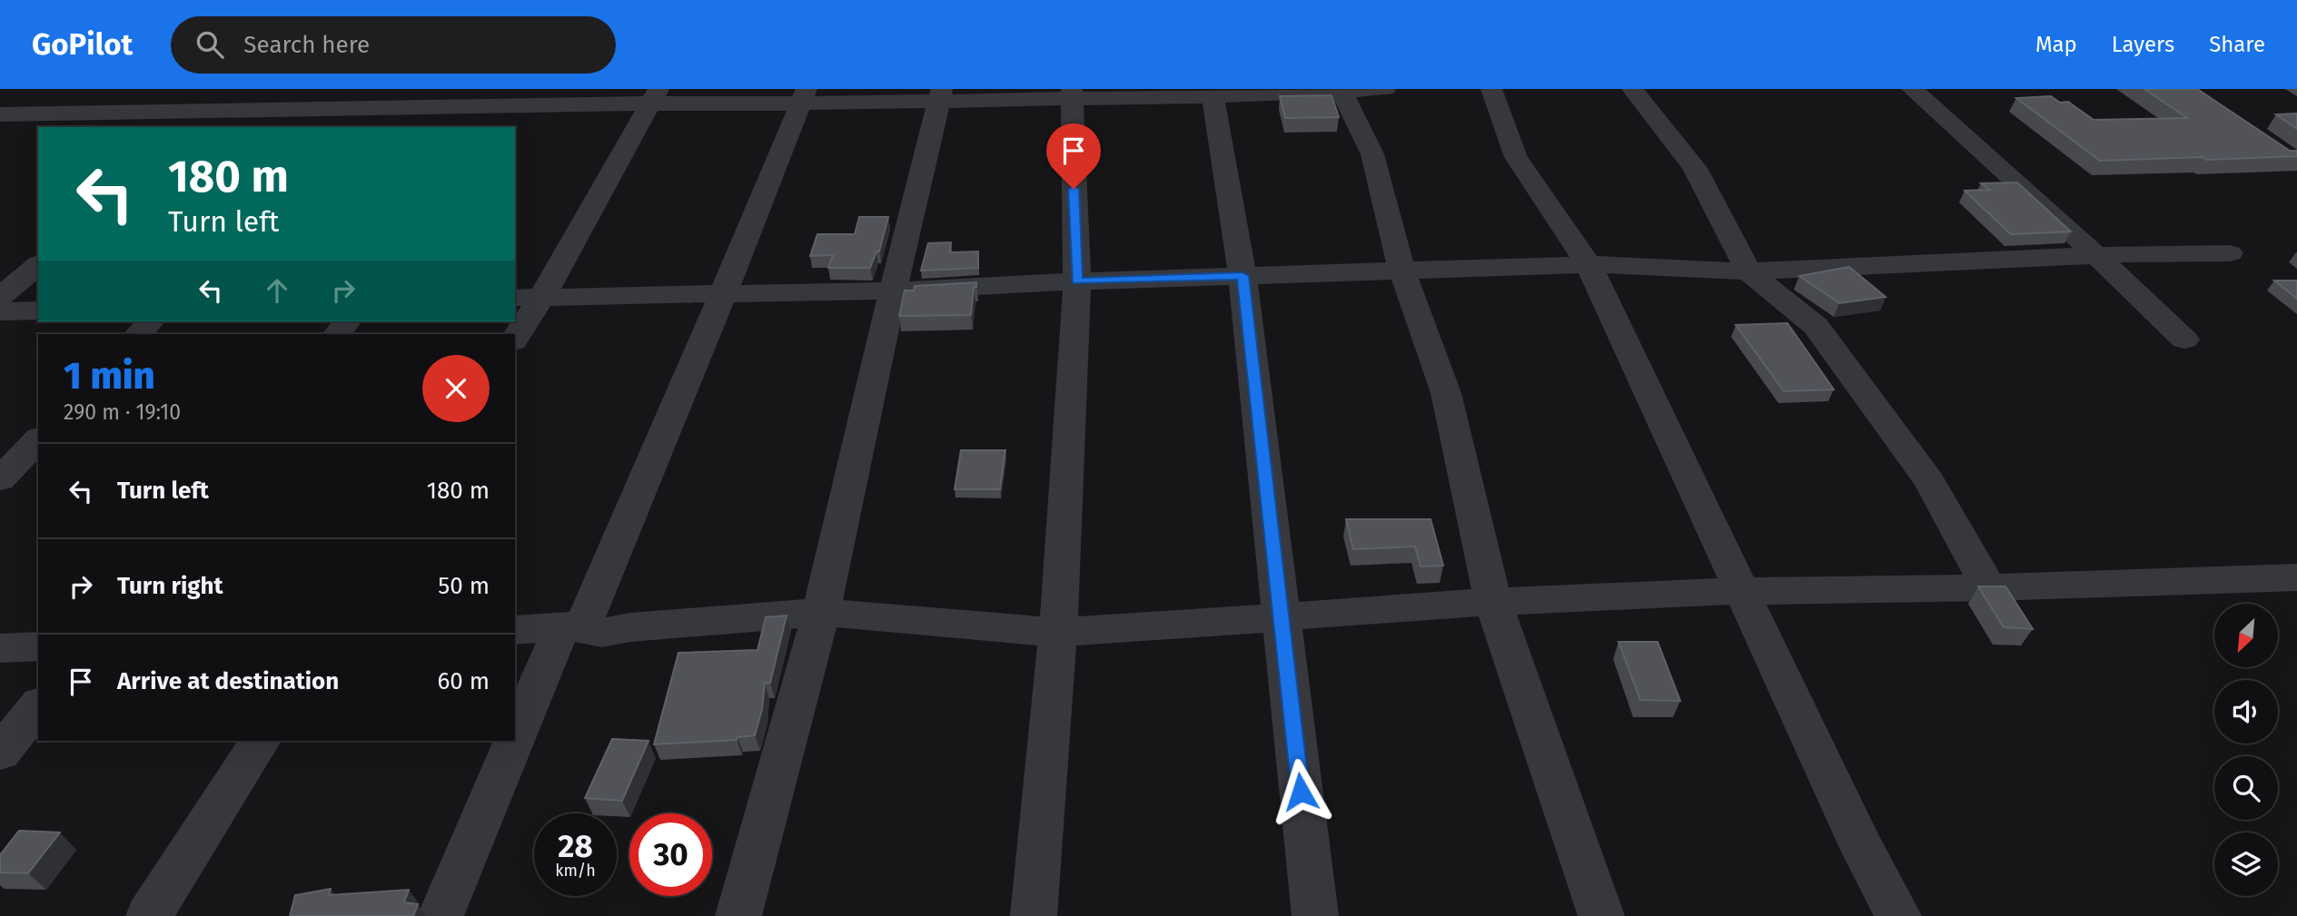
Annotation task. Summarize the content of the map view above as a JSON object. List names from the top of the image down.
{
  "north": "bottom left",
  "page": {
    "header": "GoPilot",
    "search": "Search here",
    "nav": ["Map", "Layers", "Share"],
    "turn": ["180 m", "Turn left"],
    "heading": ["1 min", "290 m · 19:10"],
    "list": [
      {
        "name": "Turn left",
        "value": "180 m"
      },
      {
        "name": "Turn right",
        "value": "50 m"
      },
      {
        "name": "Arrive at destination",
        "value": "60 m"
      }
    ],
    "speed": "28 km/h",
    "limit": "30"
  }
}
